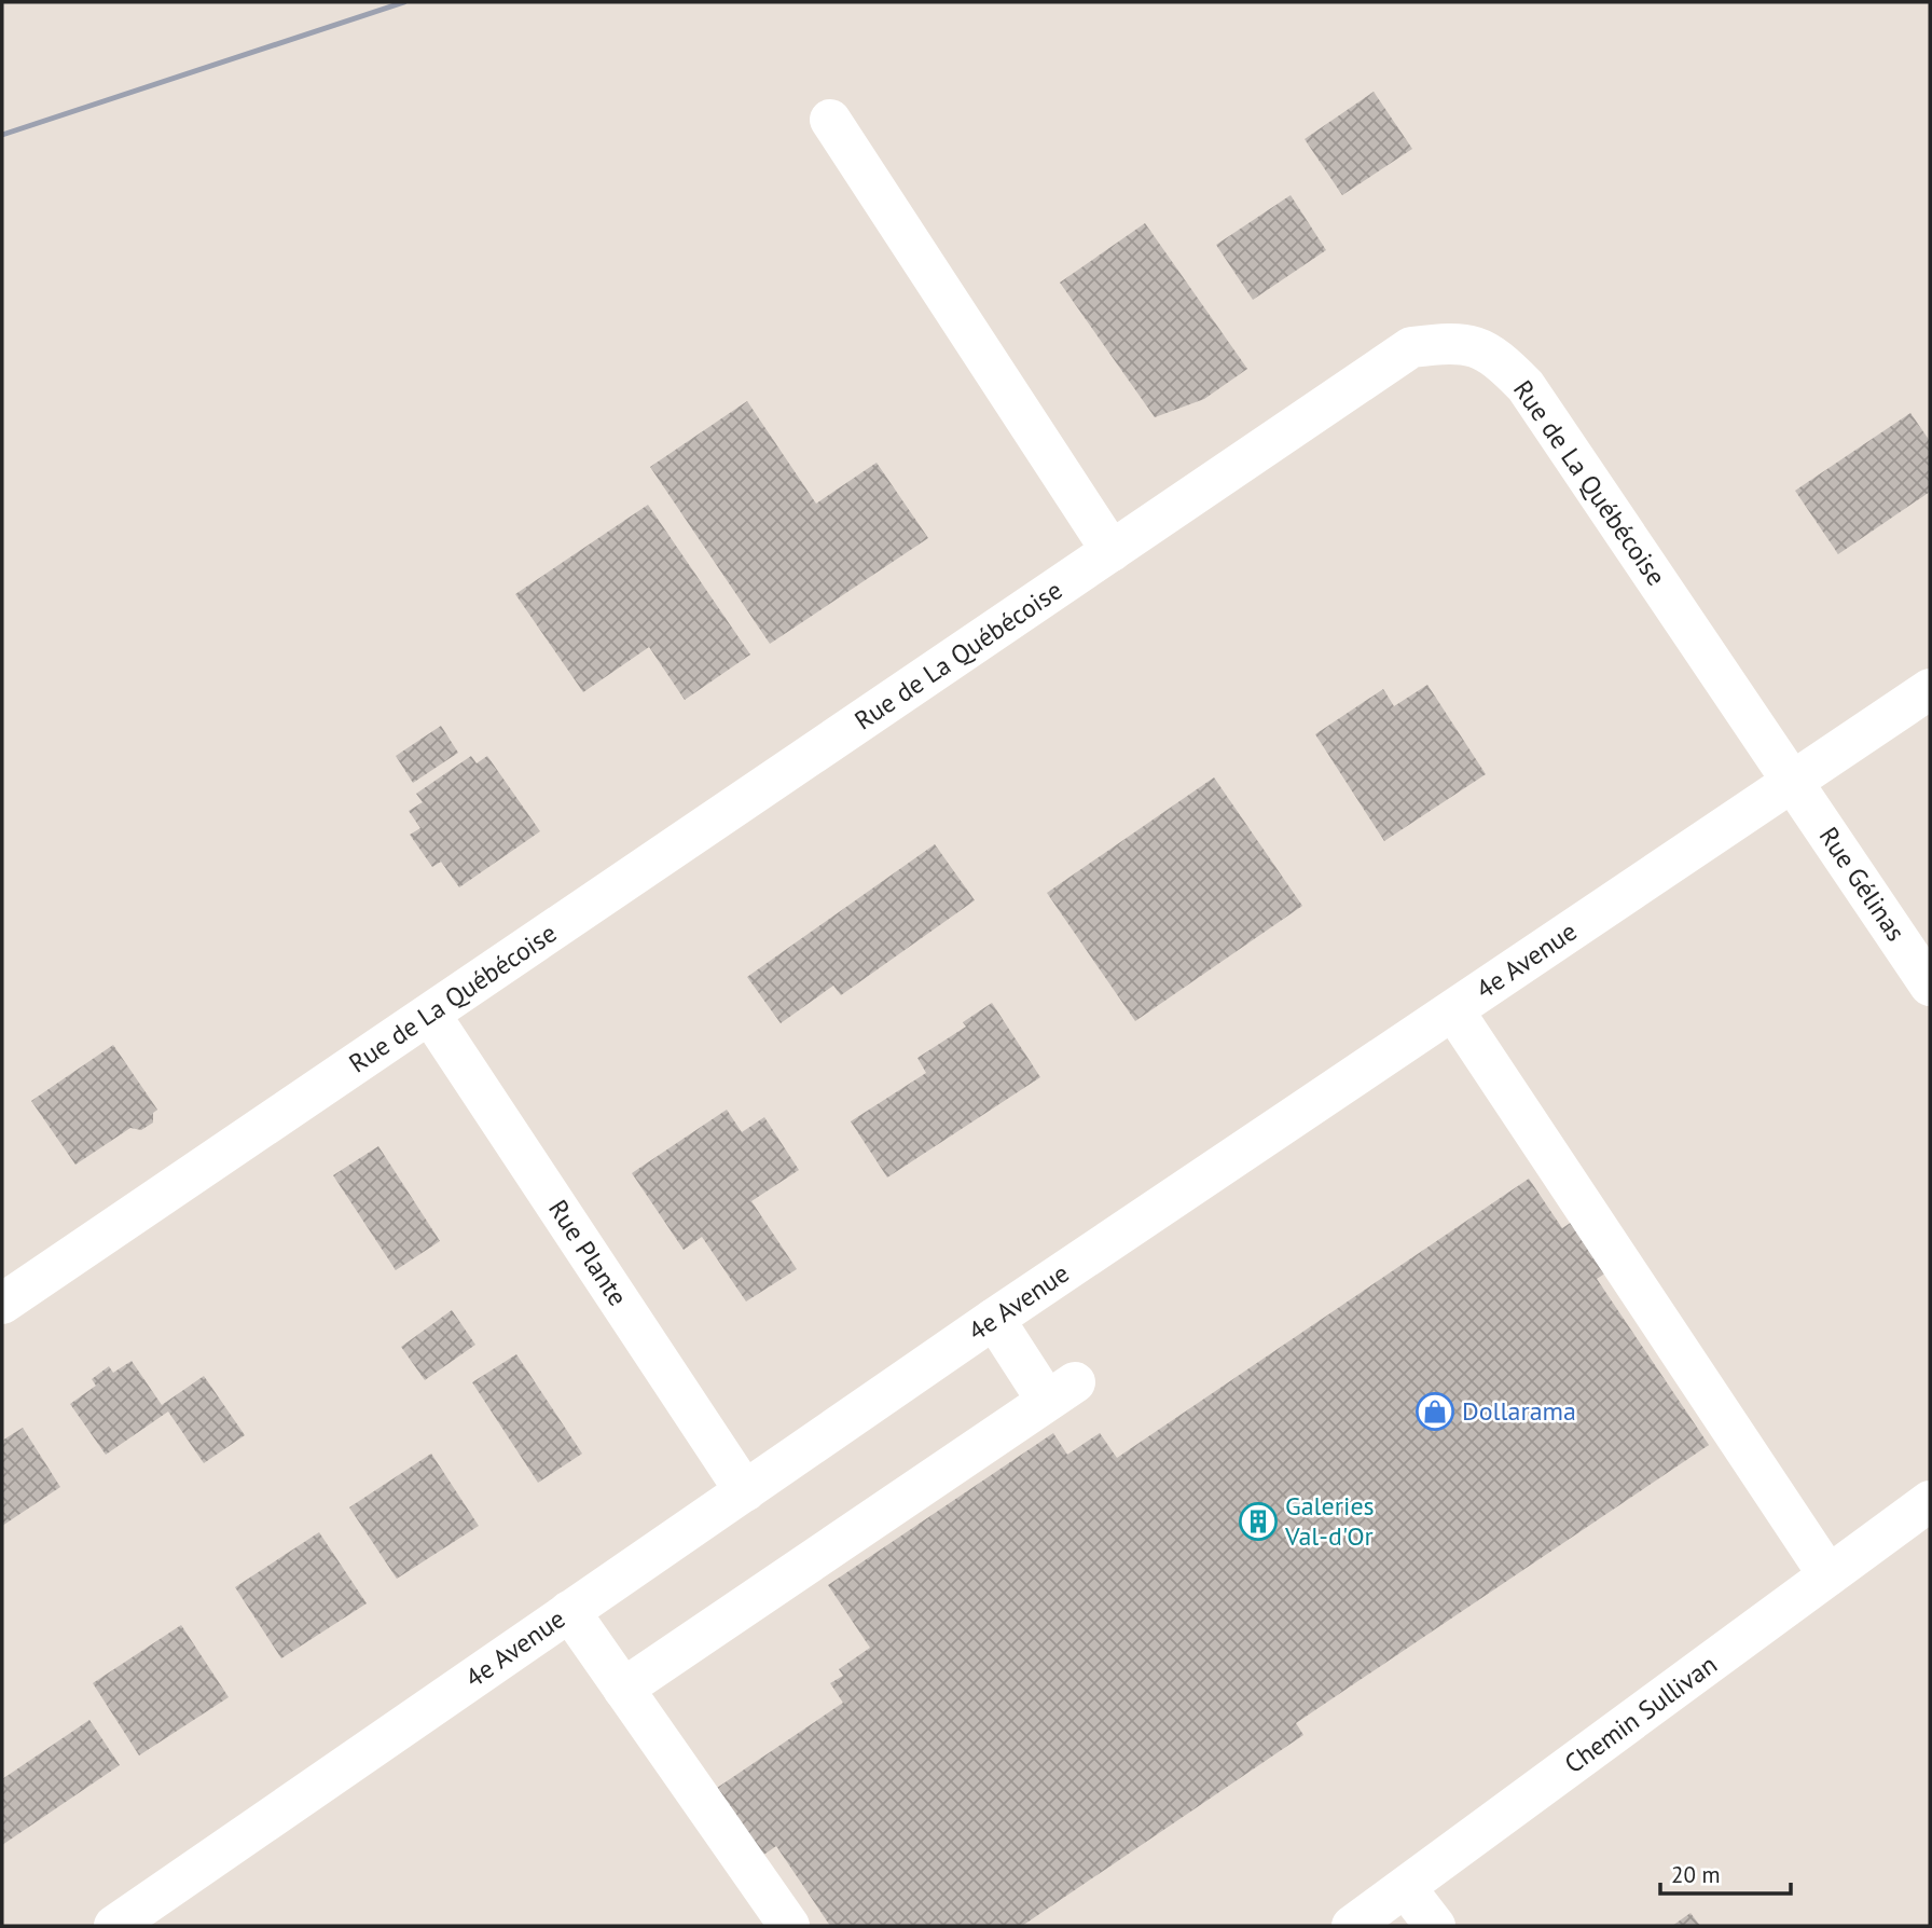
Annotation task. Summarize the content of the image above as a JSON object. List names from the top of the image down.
{
  "streets": {
    "street": [
      "Rue de La Québécoise",
      "Rue Gélinas",
      "4e Avenue",
      "Rue Plante",
      "Chemin Sullivan"
    ]
  },
  "crossings": [
    ["Rue de La Québécoise", "Rue Gélinas"],
    ["Rue de La Québécoise", "4e Avenue"],
    ["Rue de La Québécoise", "Rue Plante"],
    ["Rue Gélinas", "4e Avenue"],
    ["4e Avenue", "Rue Plante"]
  ],
  "places": {
    "shop": ["Dollarama"],
    "building": ["Galeries Val-d'Or"]
  },
  "scale_bar": "20 m"
}
